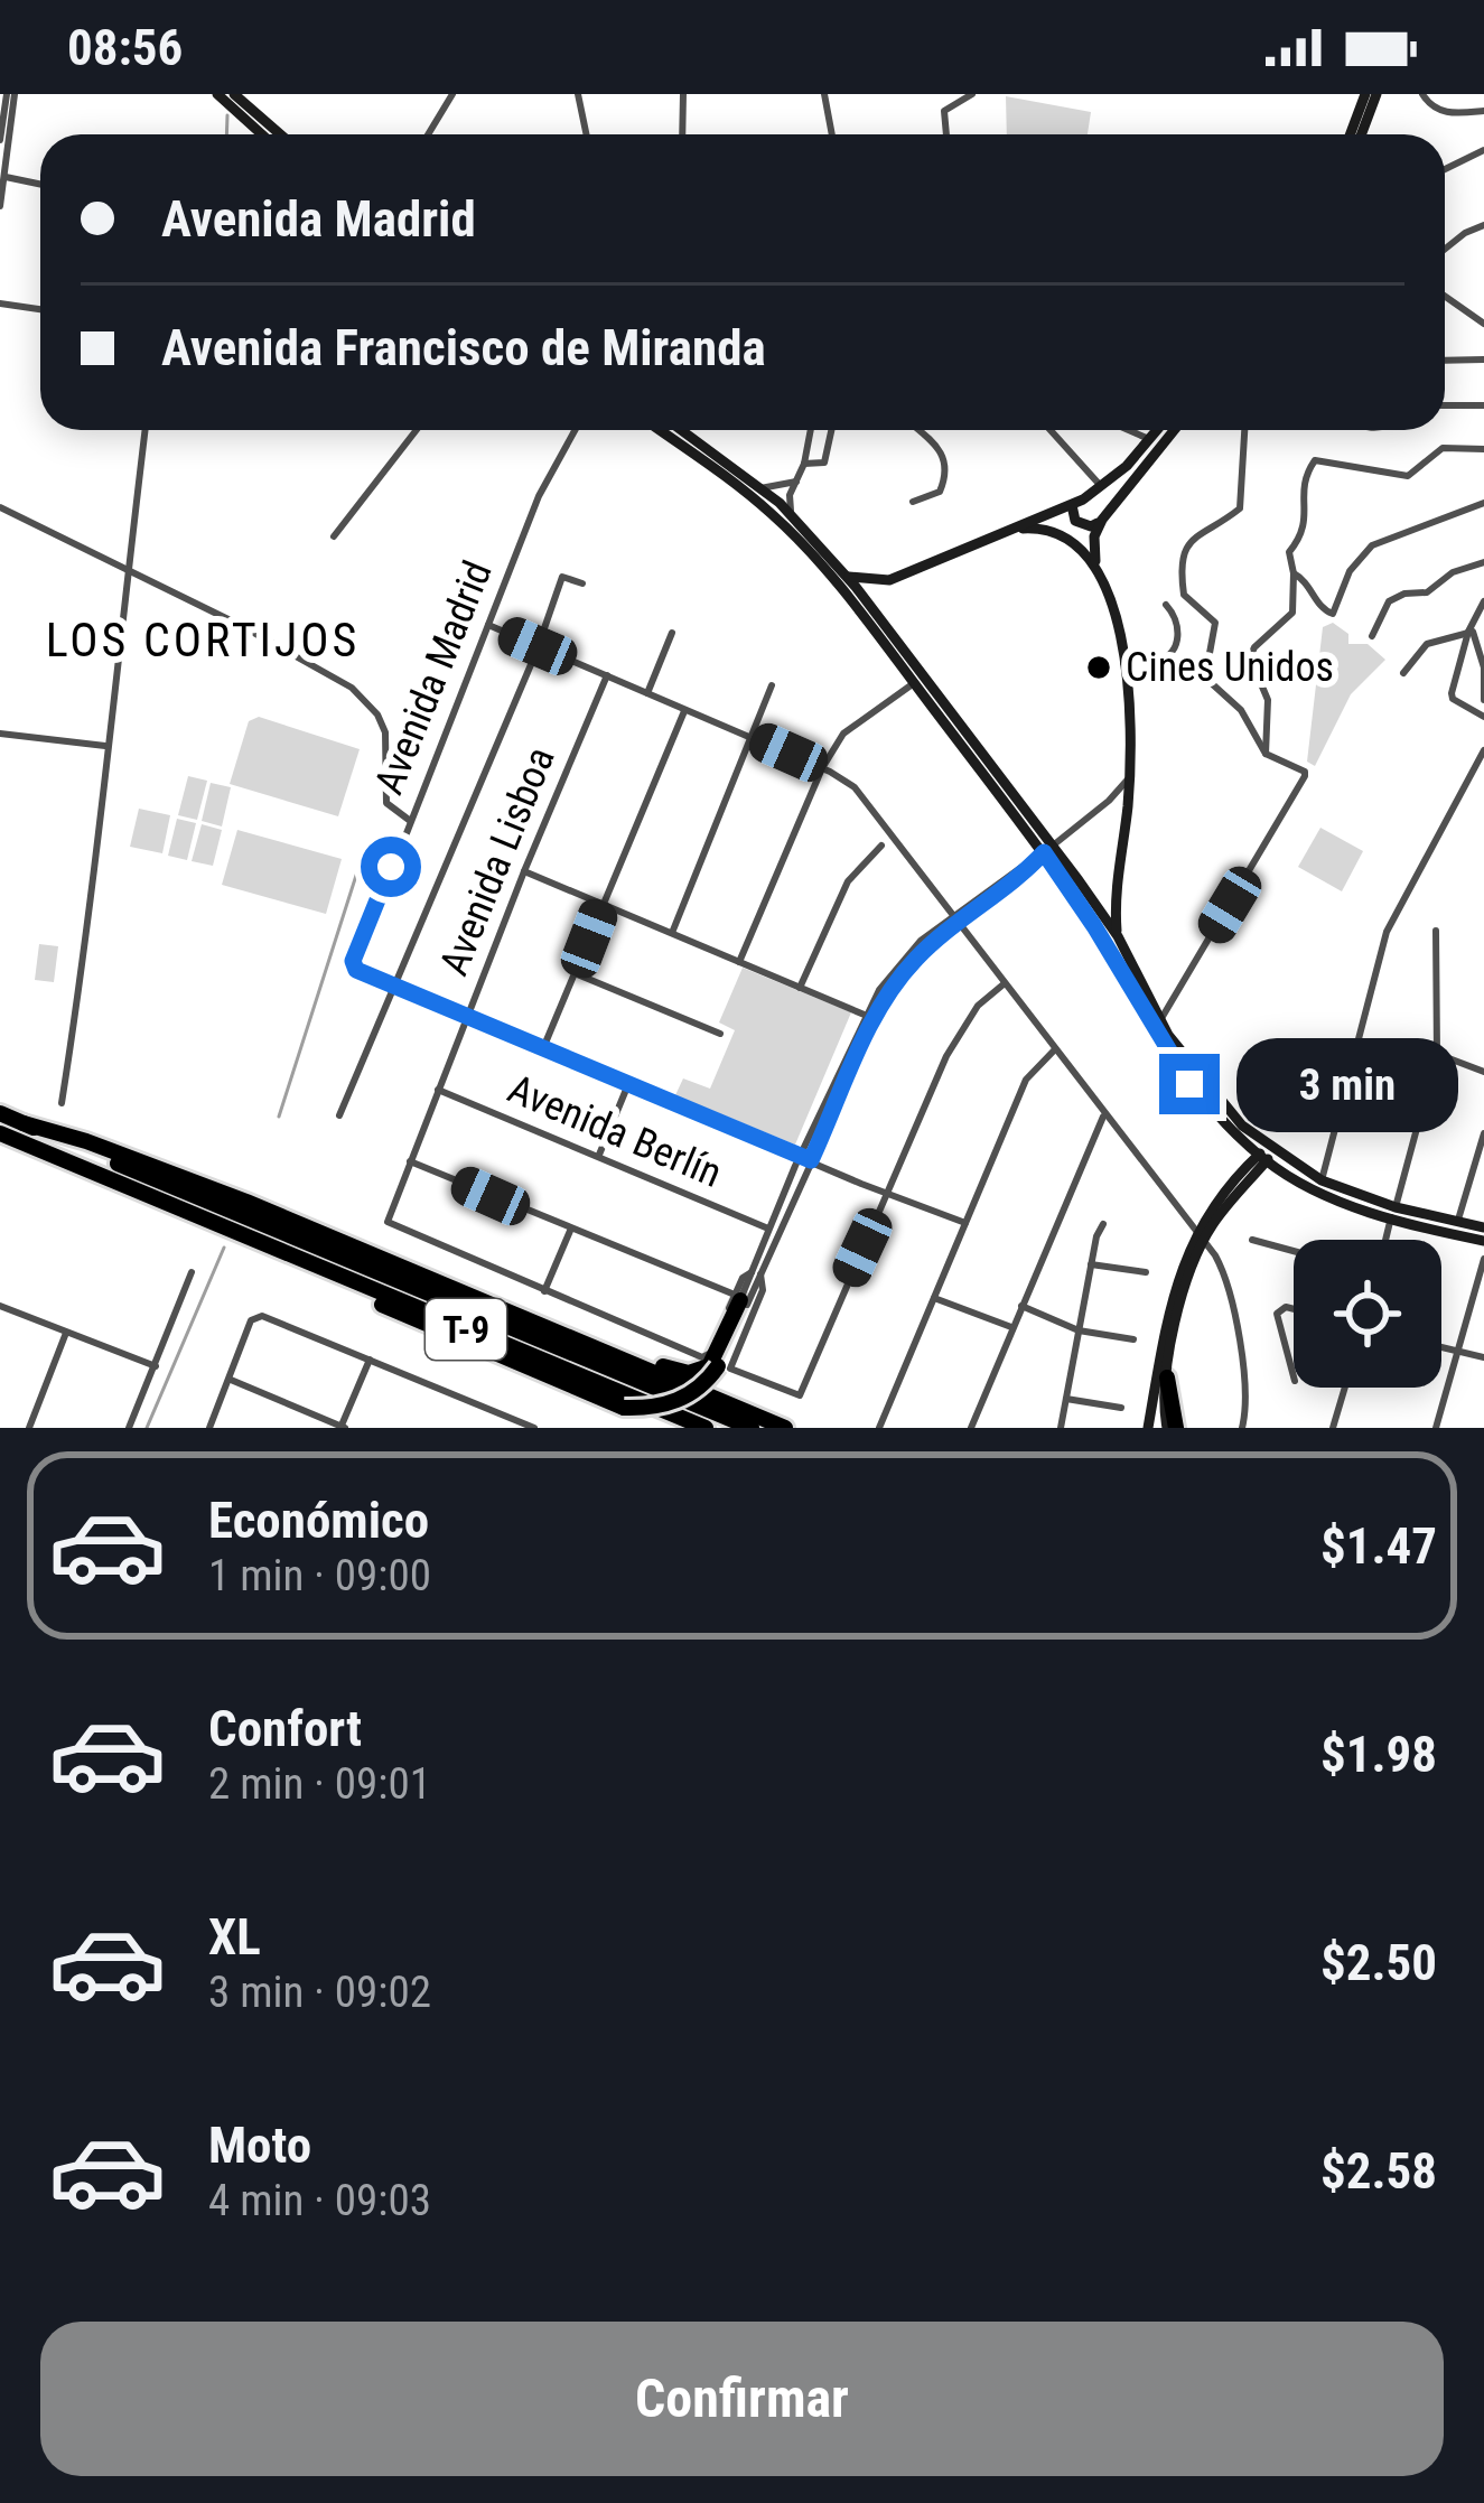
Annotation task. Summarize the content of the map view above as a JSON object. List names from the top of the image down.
{
  "streets": {
    "highway": ["T-9"],
    "street": ["Avenida Madrid", "Avenida Lisboa", "Avenida Berlín"]
  },
  "crossings": [
    ["Avenida Lisboa", "Avenida Berlín"]
  ],
  "districts": ["LOS CORTIJOS"],
  "places": ["Cines Unidos"],
  "page": {
    "status": "08:56",
    "banner": ["Avenida Madrid", "Avenida Francisco de Miranda"],
    "bubble": "3 min",
    "list": [
      {
        "name": "Económico",
        "note": "1 min · 09:00",
        "value": "$1.47"
      },
      {
        "name": "Confort",
        "note": "2 min · 09:01",
        "value": "$1.98"
      },
      {
        "name": "XL",
        "note": "3 min · 09:02",
        "value": "$2.50"
      },
      {
        "name": "Moto",
        "note": "4 min · 09:03",
        "value": "$2.58"
      }
    ],
    "buttons": "Confirmar"
  }
}
